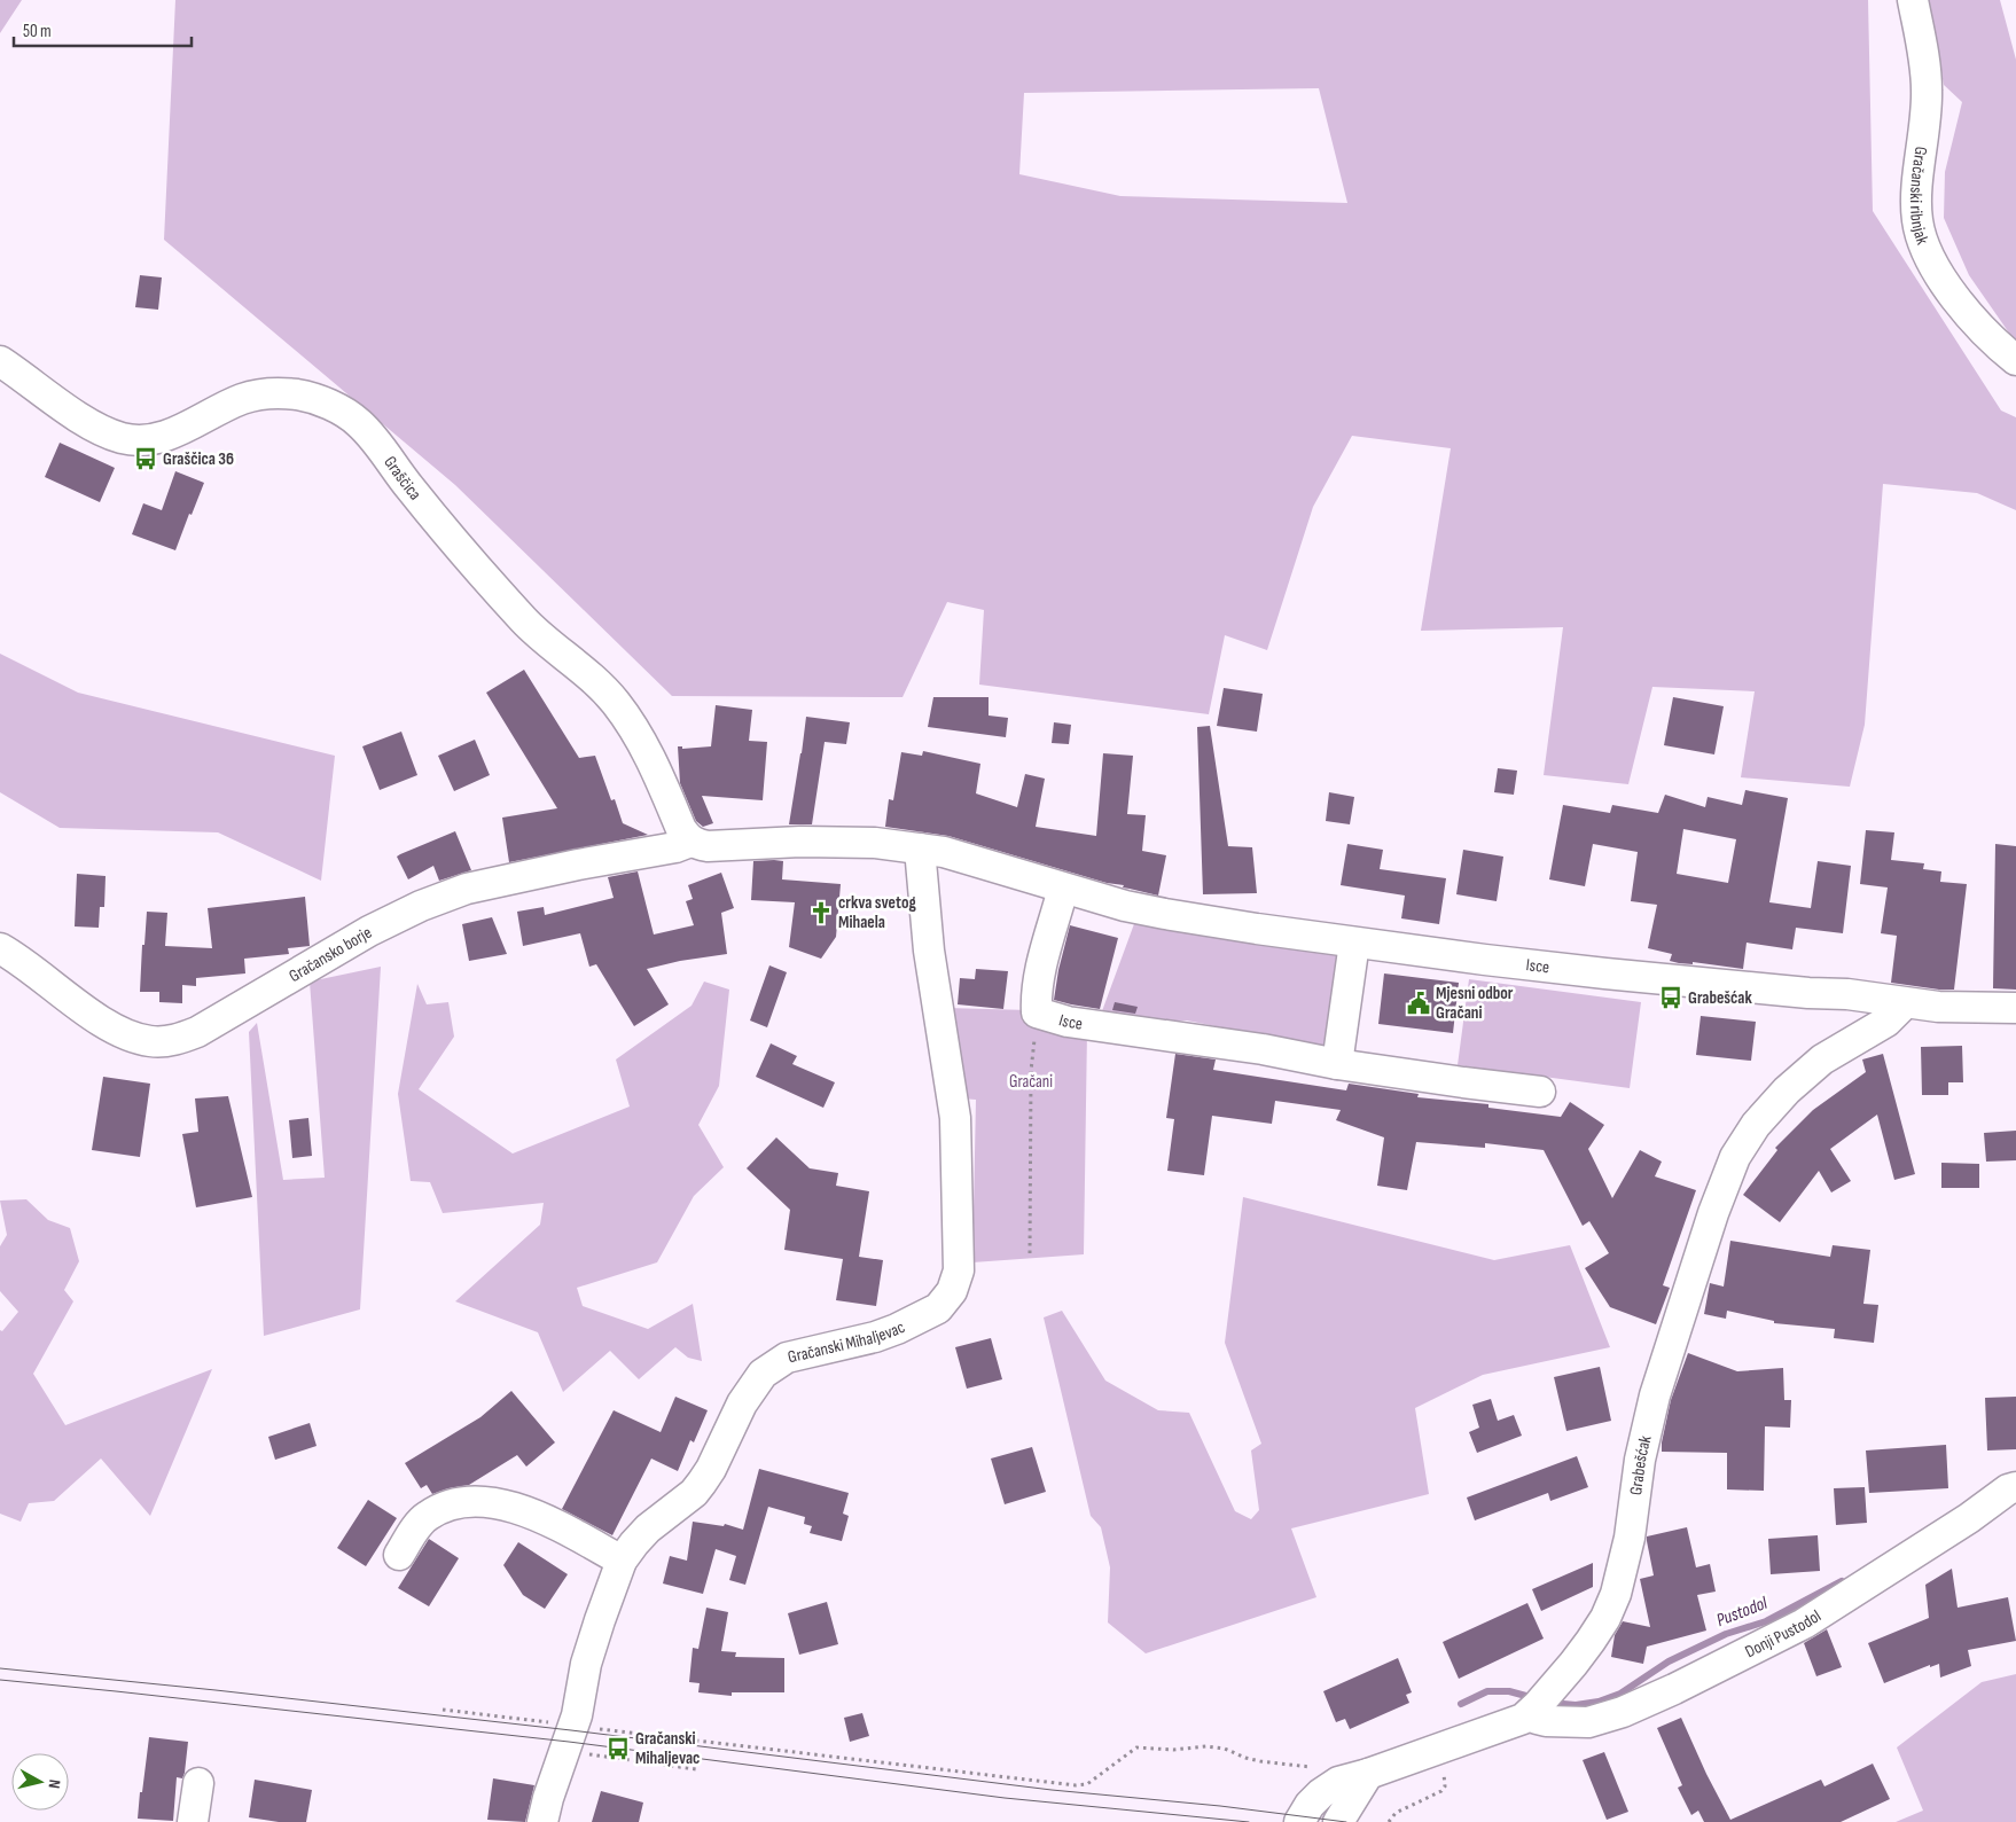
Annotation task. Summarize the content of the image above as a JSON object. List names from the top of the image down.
{
  "streets": {
    "street": [
      "Gračanski ribnjak",
      "Graščica",
      "Gračansko borje",
      "Isce",
      "Gračanski Mihaljevac",
      "Grabešćak",
      "Donji Pustodol"
    ]
  },
  "crossings": [
    ["Graščica", "Gračansko borje"],
    ["Graščica", "Isce"],
    ["Gračansko borje", "Isce"],
    ["Isce", "Gračanski Mihaljevac"],
    ["Isce", "Grabešćak"],
    ["Grabešćak", "Donji Pustodol"]
  ],
  "water": ["Pustodol"],
  "parks": ["Gračani"],
  "places": {
    "bus stop": ["Graščica 36", "Grabešćak", "Gračanski Mihaljevac"],
    "church": ["crkva svetog Mihaela"],
    "public building": ["Mjesni odbor Gračani"]
  },
  "scale_bar": "50 m",
  "north": "right"
}
